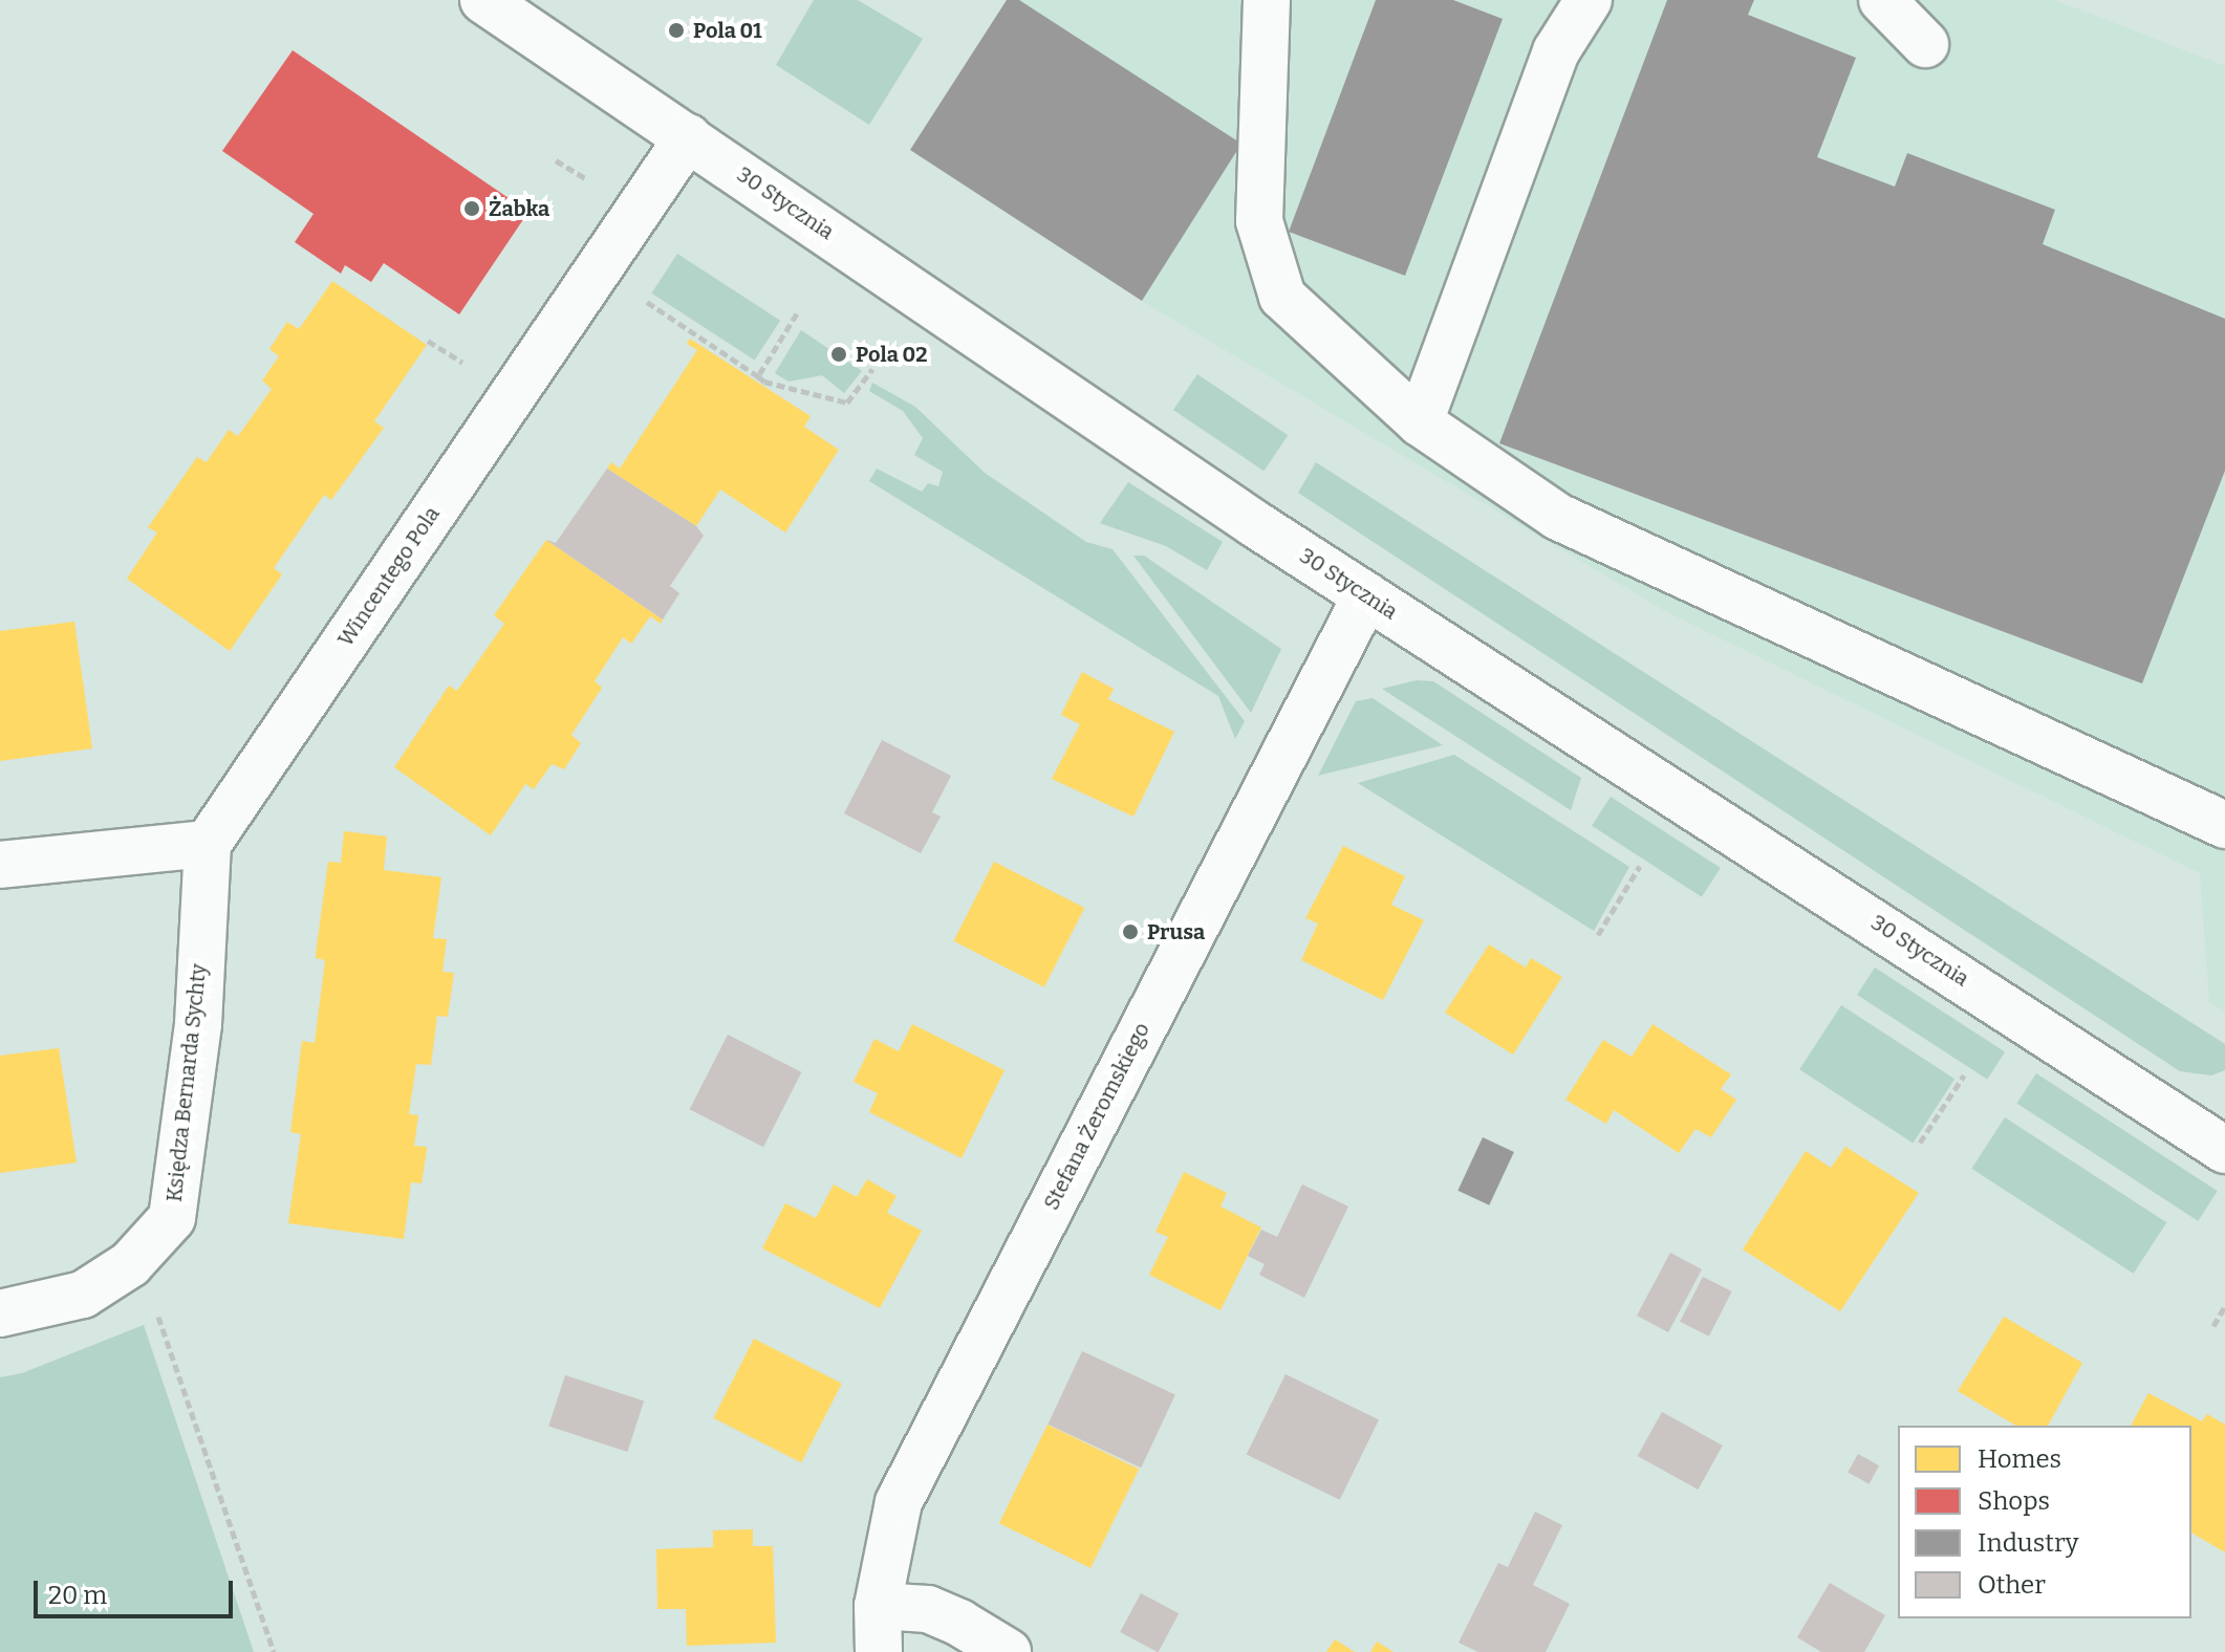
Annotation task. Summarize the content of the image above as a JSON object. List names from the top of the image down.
{
  "streets": {
    "street": [
      "30 Stycznia",
      "Wincentego Pola",
      "Księdza Bernarda Sychty",
      "Stefana Żeromskiego"
    ]
  },
  "crossings": [
    ["30 Stycznia", "Wincentego Pola"],
    ["30 Stycznia", "Stefana Żeromskiego"],
    ["Wincentego Pola", "Księdza Bernarda Sychty"]
  ],
  "places": [
    "Pola 01",
    "Żabka",
    "Pola 02",
    "Prusa"
  ],
  "legend": [
    "Homes",
    "Shops",
    "Industry",
    "Other"
  ],
  "scale_bar": "20 m"
}
